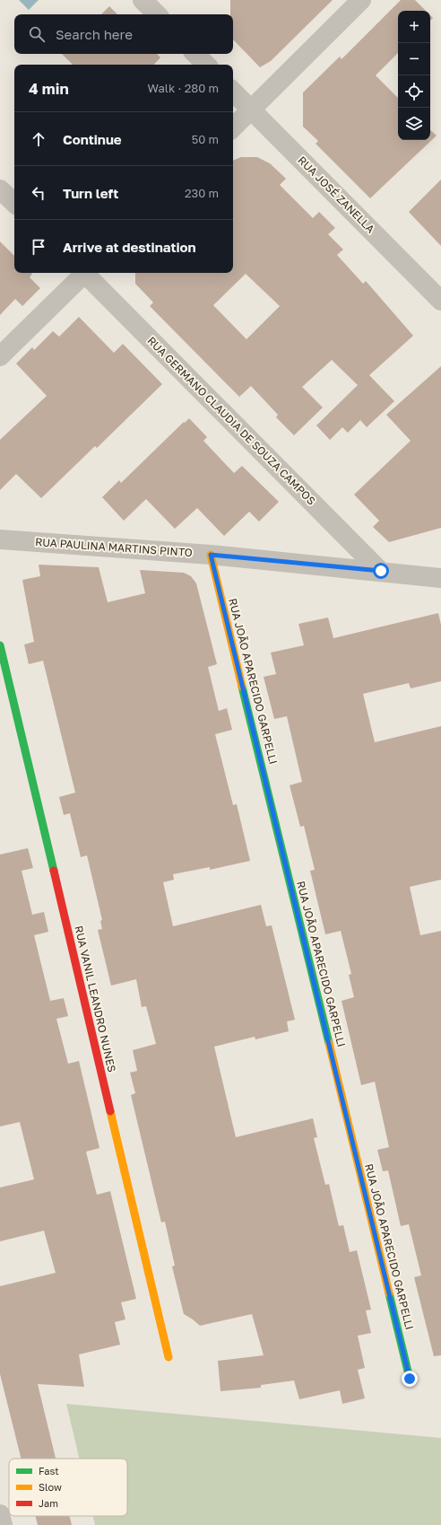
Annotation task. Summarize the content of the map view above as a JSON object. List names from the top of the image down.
{
  "streets": {
    "street": [
      "RUA JOSÉ ZANELLA",
      "RUA GERMANO CLAUDIA DE SOUZA CAMPOS",
      "RUA PAULINA MARTINS PINTO",
      "RUA JOÃO APARECIDO GARPELLI",
      "RUA VANIL LEANDRO NUNES"
    ]
  },
  "crossings": [
    ["RUA GERMANO CLAUDIA DE SOUZA CAMPOS", "RUA PAULINA MARTINS PINTO"],
    ["RUA PAULINA MARTINS PINTO", "RUA JOÃO APARECIDO GARPELLI"]
  ],
  "legend": ["Fast", "Slow", "Jam"],
  "page": {
    "map_buttons": ["+", "−"],
    "search": "Search here",
    "heading": ["4 min", "Walk · 280 m"],
    "list": [
      ["Continue", "50 m"],
      ["Turn left", "230 m"],
      "Arrive at destination"
    ]
  }
}
